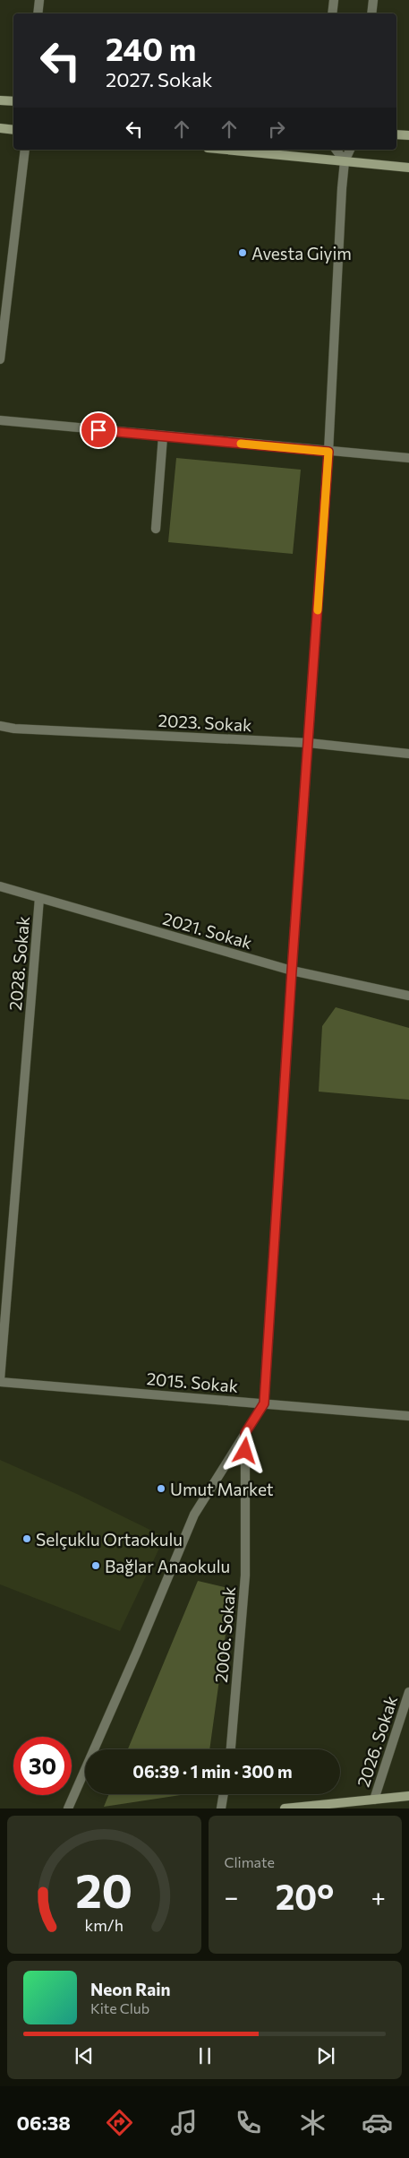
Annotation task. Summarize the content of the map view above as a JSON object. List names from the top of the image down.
{
  "streets": {
    "street": [
      "2023. Sokak",
      "2021. Sokak",
      "2028. Sokak",
      "2015. Sokak",
      "2006. Sokak",
      "2026. Sokak"
    ]
  },
  "crossings": [
    ["2021. Sokak", "2028. Sokak"],
    ["2028. Sokak", "2015. Sokak"]
  ],
  "places": [
    "Avesta Giyim",
    "Umut Market",
    "Selçuklu Ortaokulu",
    "Bağlar Anaokulu"
  ],
  "page": {
    "turn": ["240 m", "2027. Sokak"],
    "limit": "30",
    "trip": "06:39 · 1 min · 300 m",
    "tile": "Climate",
    "heat": ["−", "20°", "+"],
    "song": ["Neon Rain", "Kite Club"],
    "tabs": "06:38",
    "gauge": ["20", "km/h"]
  }
}
